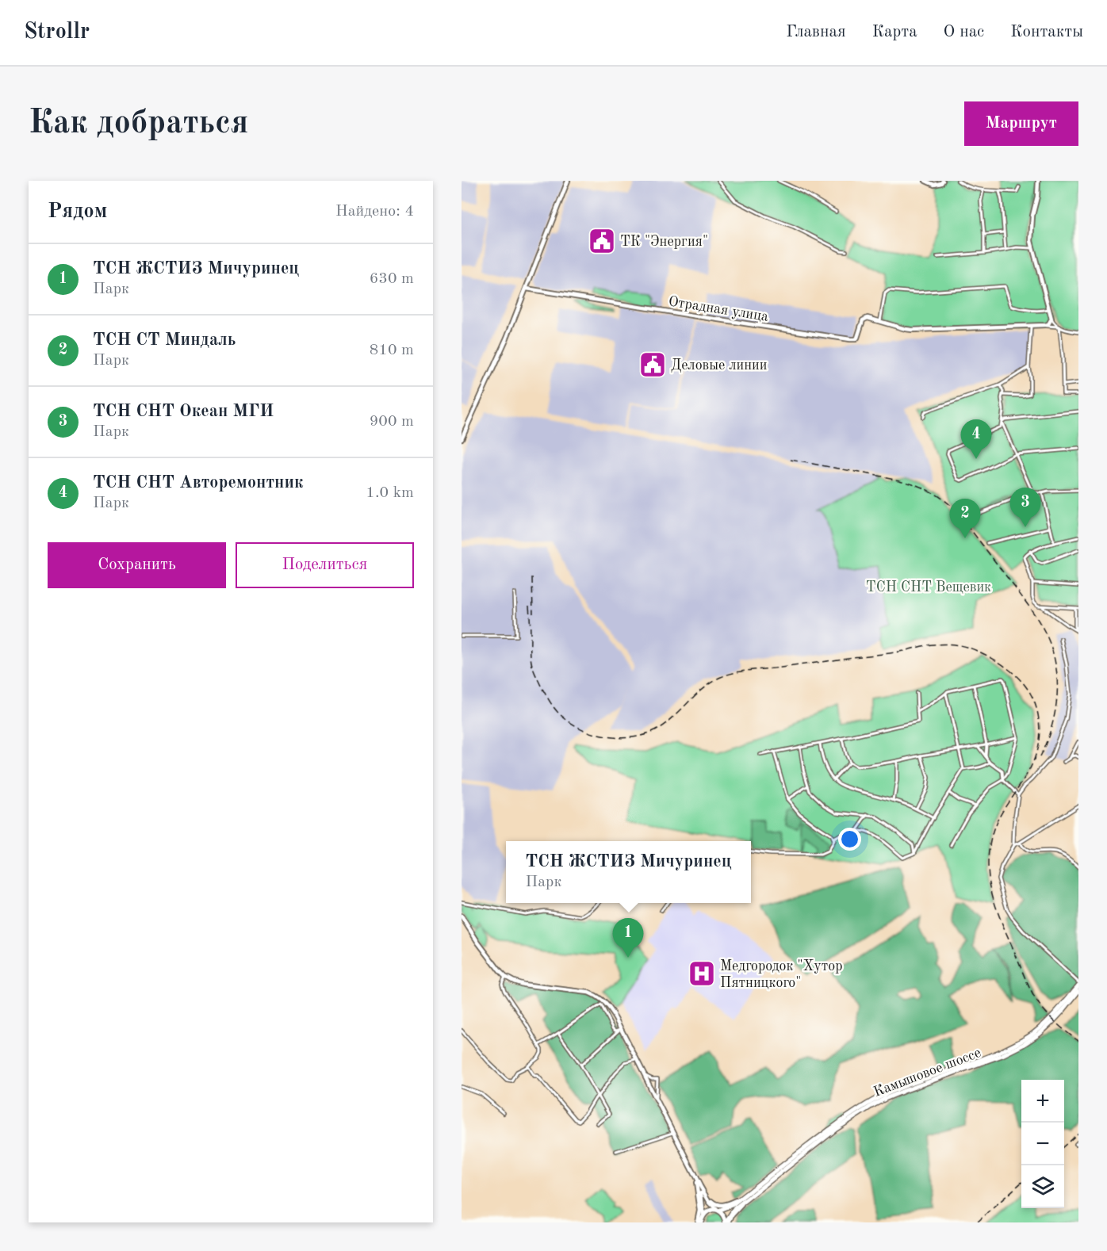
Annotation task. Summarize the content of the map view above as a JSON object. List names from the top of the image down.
{
  "streets": {
    "main road": ["Отрадная улица", "Камышовое шоссе"]
  },
  "parks": ["ТСН СНТ Вещевик"],
  "places": {
    "public building": ["ТК \"Энергия\"", "Деловые линии"],
    "hospital": ["Медгородок \"Хутор Пятницкого\""]
  },
  "page": {
    "header": "Strollr",
    "nav": [
      "Главная",
      "Карта",
      "О нас",
      "Контакты"
    ],
    "buttons": [
      "Маршрут",
      ["Сохранить", "Поделиться"]
    ],
    "title": "Как добраться",
    "heading": ["Рядом", "Найдено: 4"],
    "list": [
      {
        "mark": "1",
        "name": "ТСН ЖСТИЗ Мичуринец",
        "note": "Парк",
        "value": "630 m"
      },
      {
        "mark": "2",
        "name": "ТСН СТ Миндаль",
        "note": "Парк",
        "value": "810 m"
      },
      {
        "mark": "3",
        "name": "ТСН СНТ Океан МГИ",
        "note": "Парк",
        "value": "900 m"
      },
      {
        "mark": "4",
        "name": "ТСН СНТ Авторемонтник",
        "note": "Парк",
        "value": "1.0 km"
      }
    ],
    "pins": [
      "4",
      "3",
      "2",
      "1"
    ],
    "popup": ["ТСН ЖСТИЗ Мичуринец", "Парк"],
    "map_buttons": ["+", "−"]
  }
}
